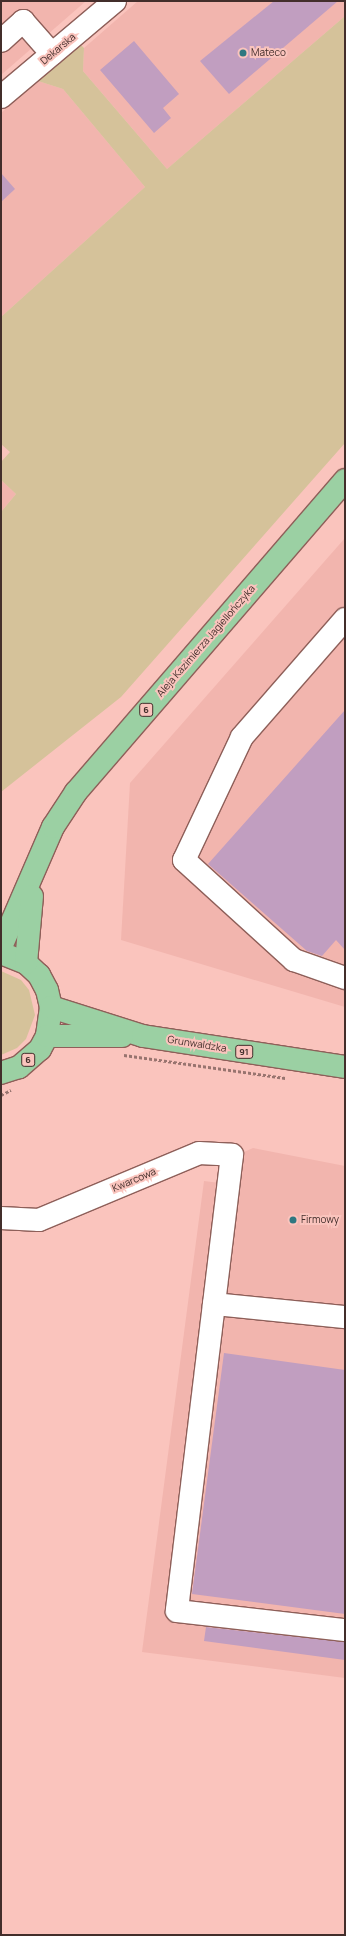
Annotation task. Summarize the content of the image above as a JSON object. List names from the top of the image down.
{
  "streets": {
    "main road": [
      "Aleja Kazimierza Jagiellończyka",
      "6",
      "Grunwaldzka",
      "91"
    ],
    "street": ["Dekarska", "Kwarcowa"]
  },
  "crossings": [
    ["Aleja Kazimierza Jagiellończyka", "6"],
    ["6", "Grunwaldzka"]
  ],
  "places": ["Mateco", "Firmowy"]
}
